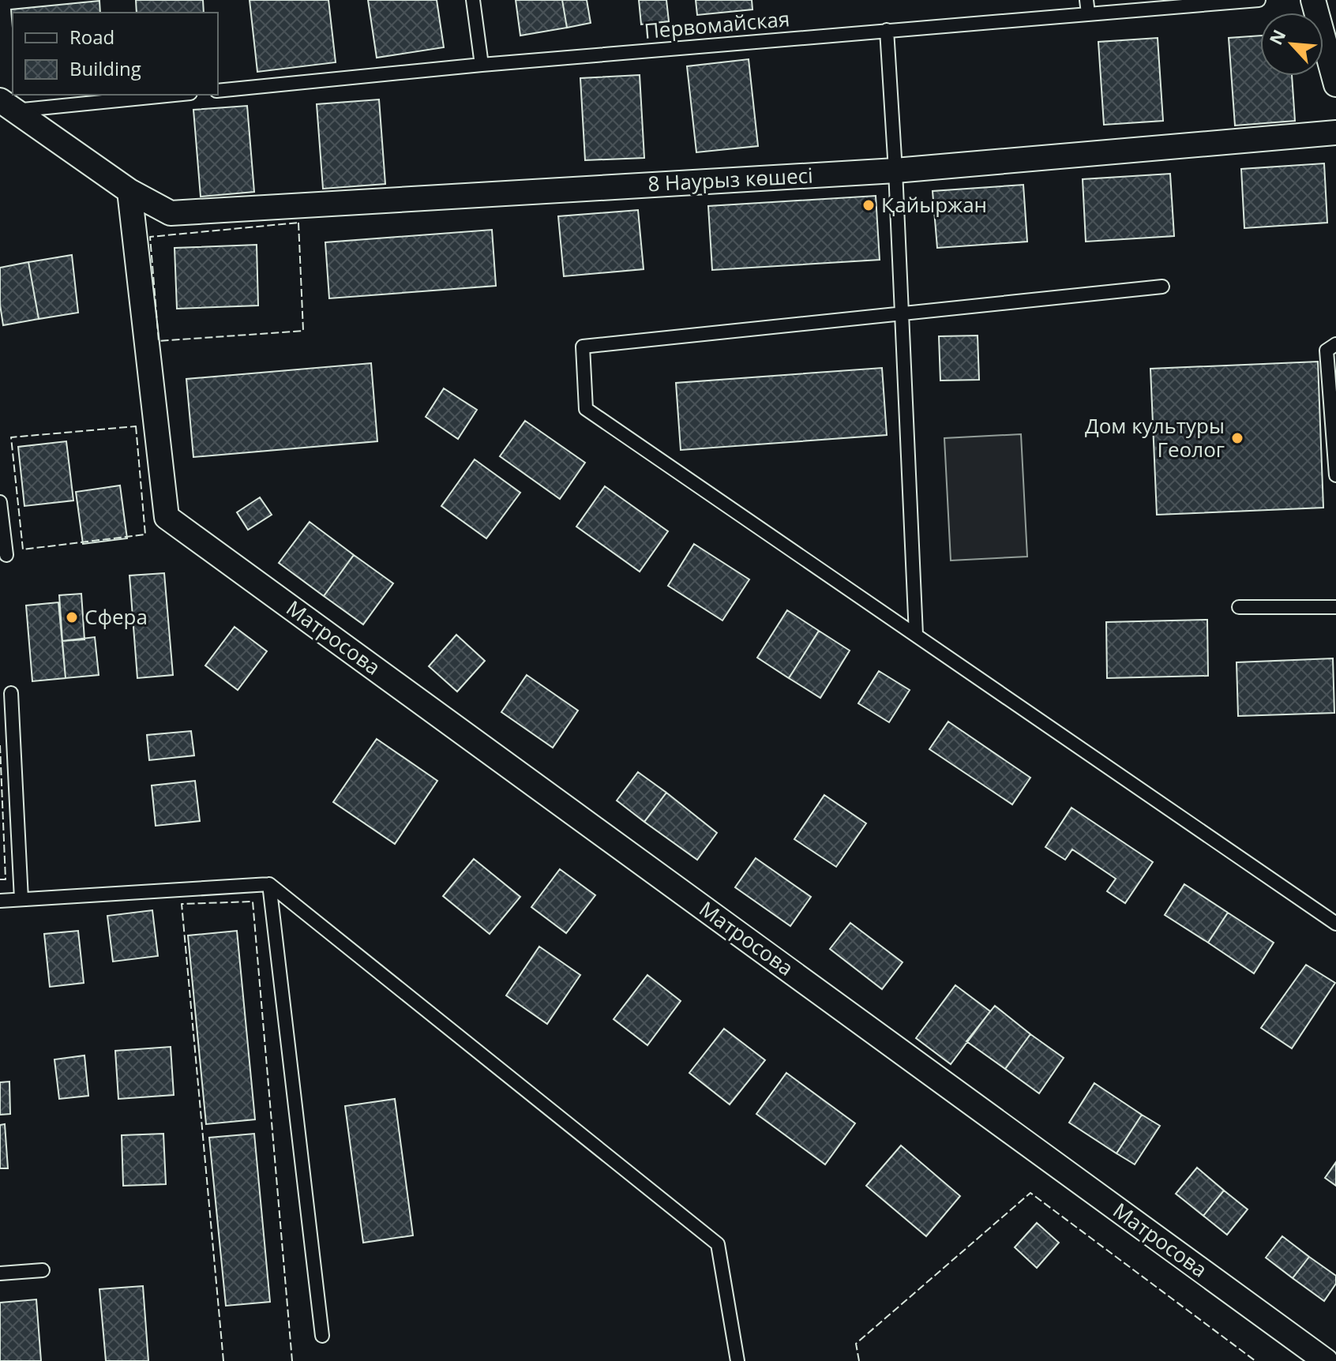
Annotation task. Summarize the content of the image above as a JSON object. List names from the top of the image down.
{
  "streets": {
    "street": ["8 Наурыз көшесі", "Матросова"],
    "lane": ["Первомайская"]
  },
  "crossings": [
    ["8 Наурыз көшесі", "Матросова"]
  ],
  "places": ["Қайыржан", "Дом культуры Геолог", "Сфера"],
  "legend": ["Road", "Building"],
  "north": "top left"
}
